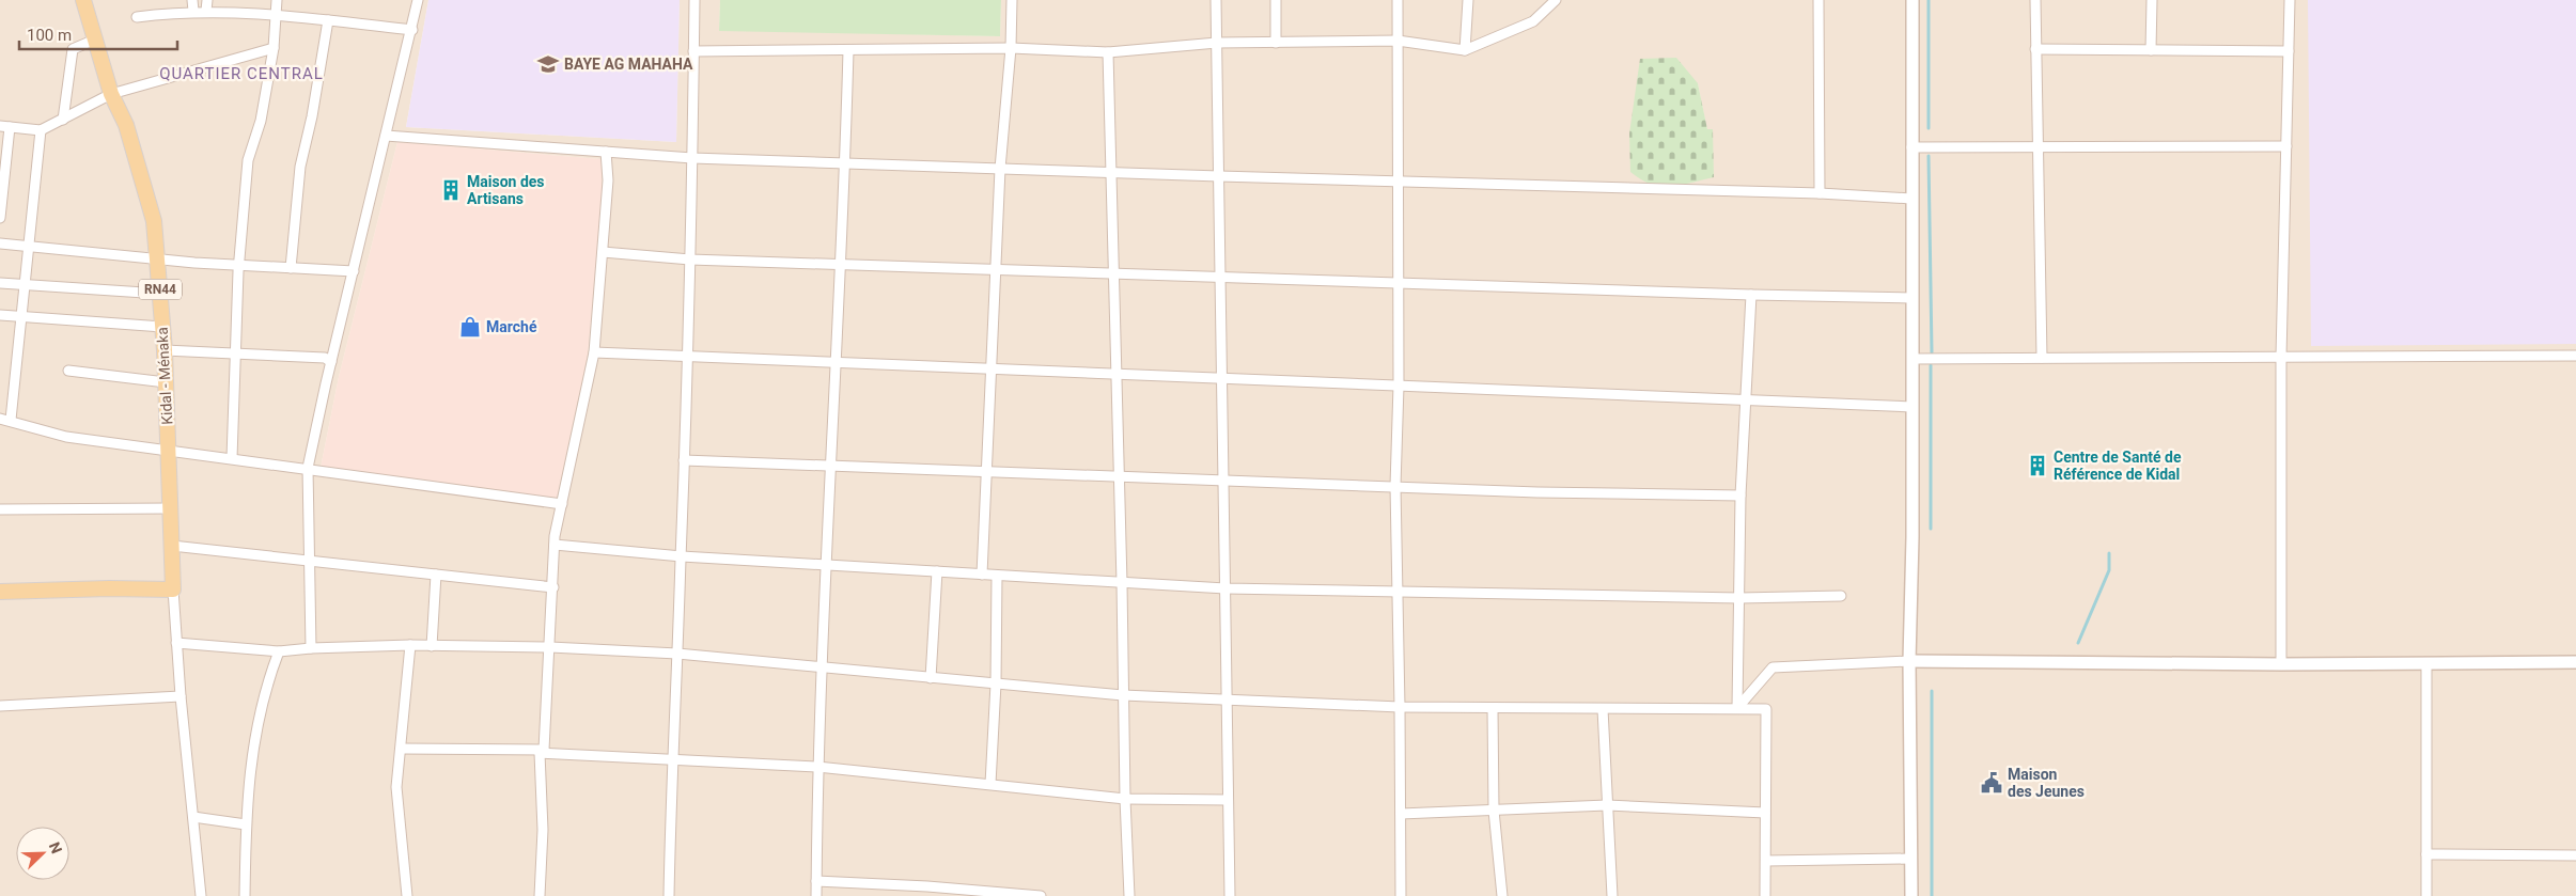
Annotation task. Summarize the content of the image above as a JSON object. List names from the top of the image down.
{
  "streets": {
    "main road": ["RN44", "Kidal - Ménaka"]
  },
  "districts": ["QUARTIER CENTRAL"],
  "places": {
    "school or university": ["BAYE AG MAHAHA"],
    "building": ["Maison des Artisans", "Centre de Santé de Référence de Kidal"],
    "shop": ["Marché"],
    "public building": ["Maison des Jeunes"]
  },
  "scale_bar": "100 m",
  "north": "top right"
}
